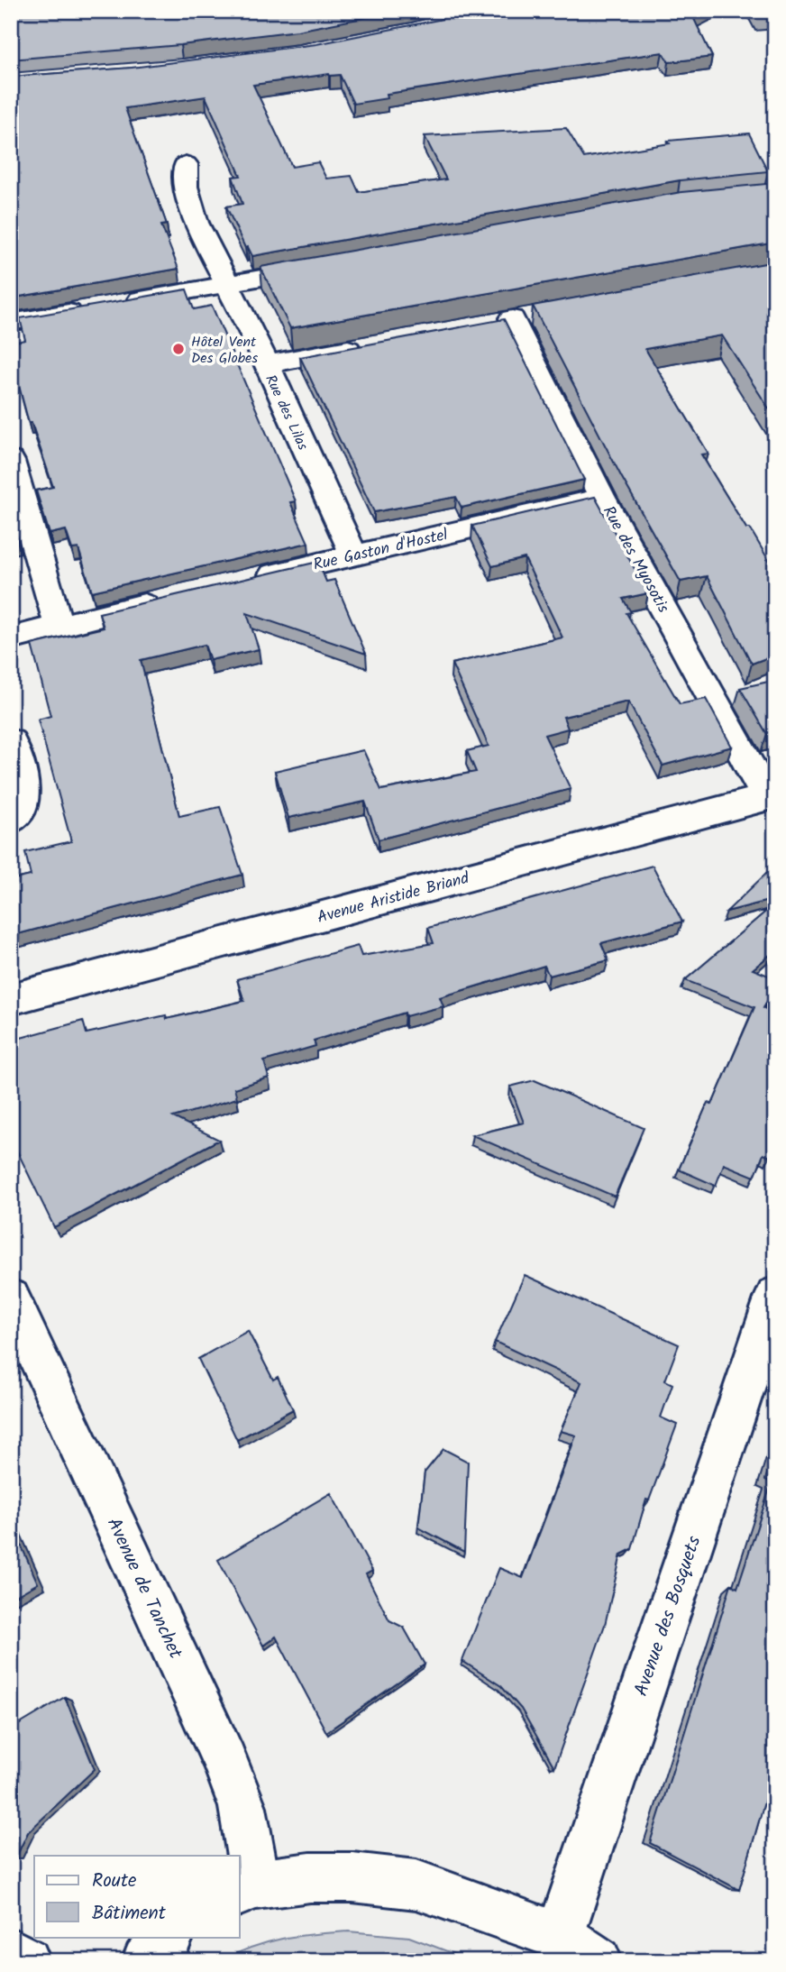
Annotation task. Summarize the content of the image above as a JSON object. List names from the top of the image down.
{
  "streets": {
    "street": [
      "Rue des Lilas",
      "Rue Gaston d'Hostel",
      "Rue des Myosotis",
      "Avenue Aristide Briand",
      "Avenue de Tanchet",
      "Avenue des Bosquets"
    ]
  },
  "crossings": [
    ["Rue des Lilas", "Rue Gaston d'Hostel"],
    ["Rue Gaston d'Hostel", "Rue des Myosotis"],
    ["Rue des Myosotis", "Avenue Aristide Briand"]
  ],
  "places": ["Hôtel Vent Des Globes"],
  "legend": ["Route", "Bâtiment"]
}
